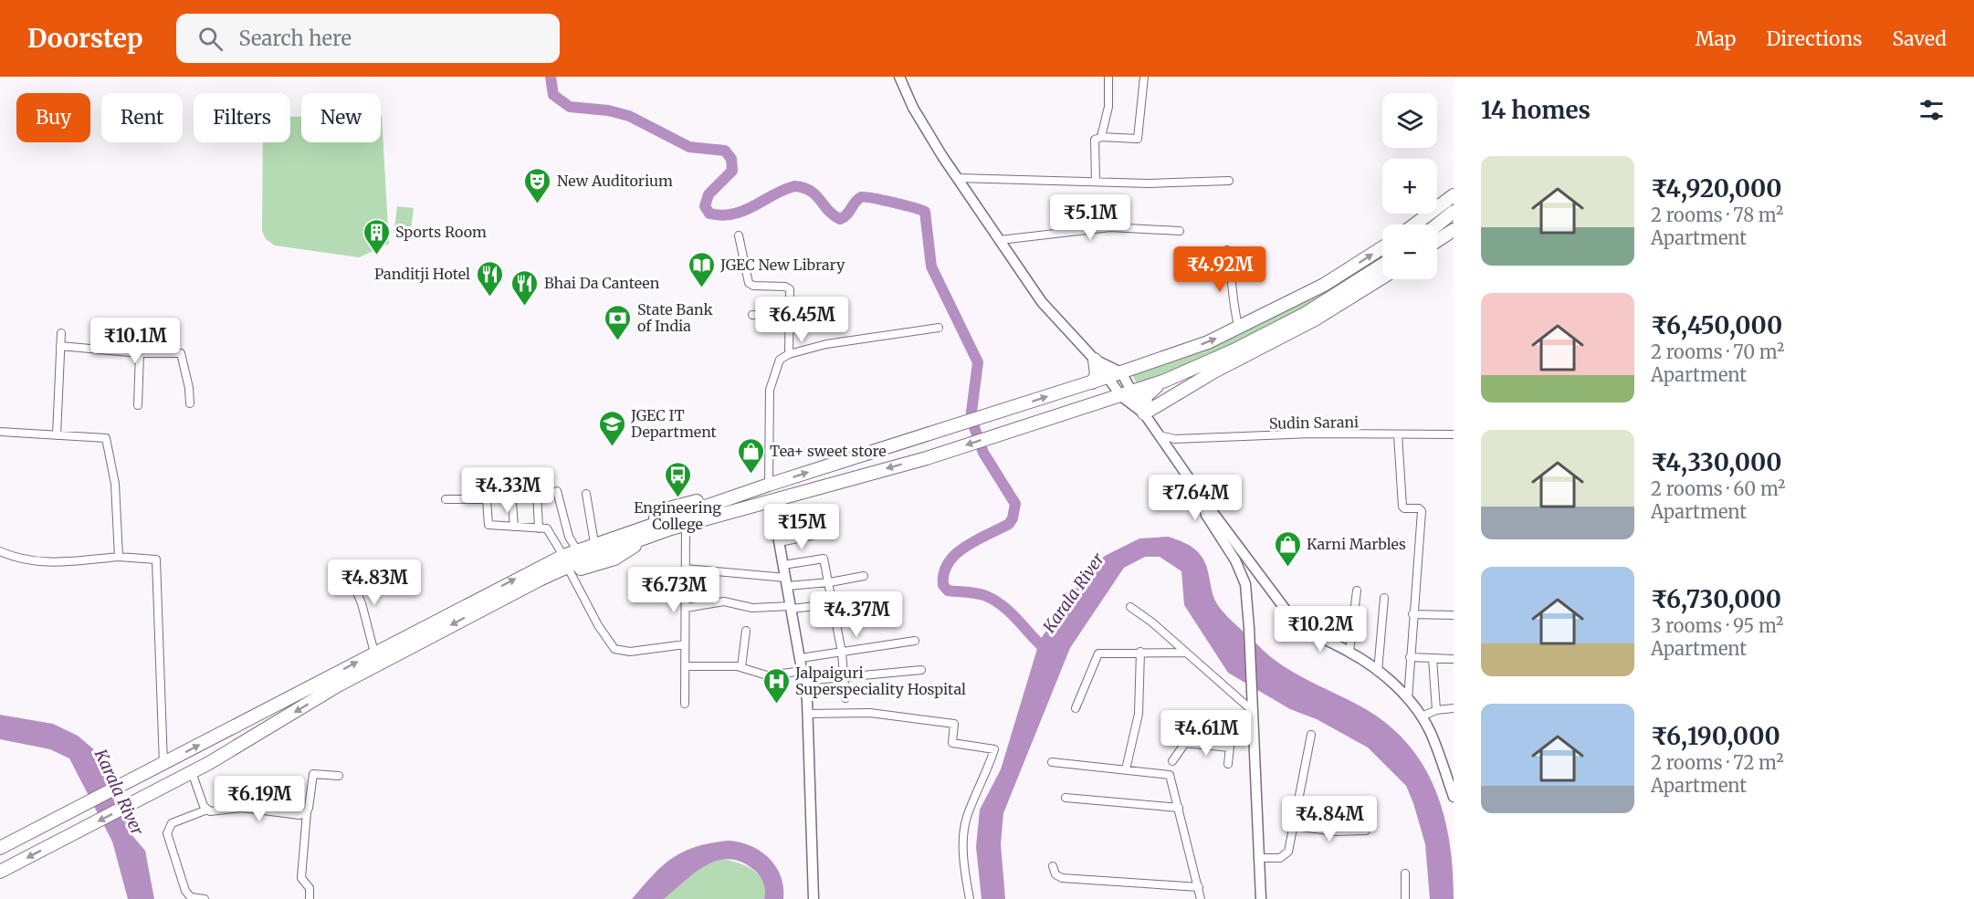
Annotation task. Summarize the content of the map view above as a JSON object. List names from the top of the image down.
{
  "streets": {
    "street": ["Sudin Sarani"]
  },
  "water": ["Karala River"],
  "places": {
    "theatre": ["New Auditorium"],
    "building": ["Sports Room"],
    "library": ["JGEC New Library"],
    "restaurant": ["Panditji Hotel", "Bhai Da Canteen"],
    "bank": ["State Bank of India"],
    "school or university": ["JGEC IT Department"],
    "shop": ["Tea+ sweet store", "Karni Marbles"],
    "bus stop": ["Engineering College"],
    "hospital": ["Jalpaiguri Superspeciality Hospital"]
  },
  "page": {
    "header": "Doorstep",
    "search": "Search here",
    "nav": ["Map", "Directions", "Saved"],
    "heading": "14 homes",
    "map_buttons": ["+", "−"],
    "chip": [
      "Buy",
      "Rent",
      "Filters",
      "New"
    ],
    "list": [
      {
        "name": "₹4,920,000",
        "note": "2 rooms · 78 m² · Apartment"
      },
      {
        "name": "₹6,450,000",
        "note": "2 rooms · 70 m² · Apartment"
      },
      {
        "name": "₹4,330,000",
        "note": "2 rooms · 60 m² · Apartment"
      },
      {
        "name": "₹6,730,000",
        "note": "3 rooms · 95 m² · Apartment"
      },
      {
        "name": "₹6,190,000",
        "note": "2 rooms · 72 m² · Apartment"
      }
    ],
    "price": [
      "₹5.1M",
      "₹4.92M",
      "₹6.45M",
      "₹10.1M",
      "₹4.33M",
      "₹7.64M",
      "₹15M",
      "₹4.83M",
      "₹6.73M",
      "₹4.37M",
      "₹10.2M",
      "₹4.61M",
      "₹6.19M",
      "₹4.84M"
    ]
  }
}
